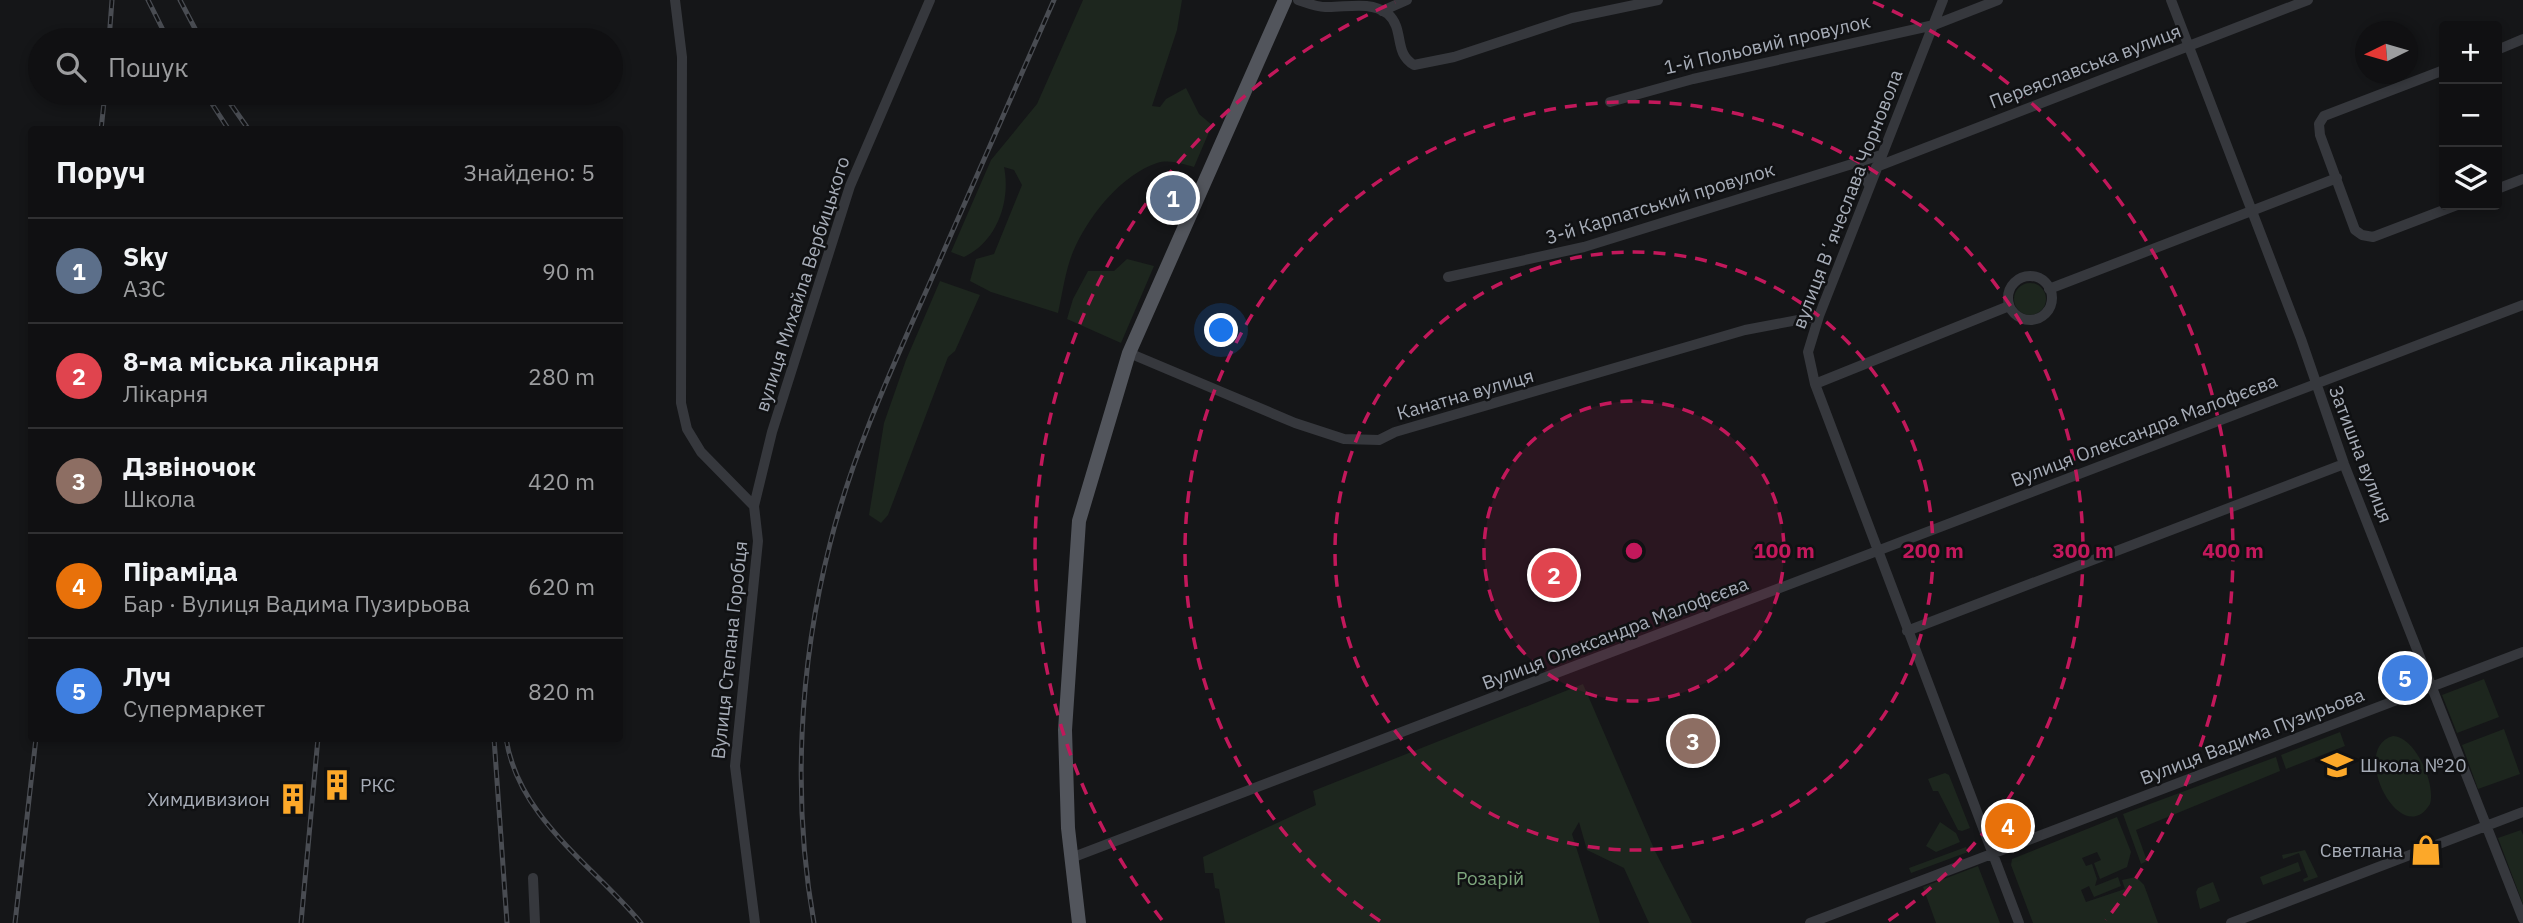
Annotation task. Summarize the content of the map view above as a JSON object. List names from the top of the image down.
{
  "streets": {
    "street": [
      "1-й Польовий провулок",
      "Переяславська вулиця",
      "вулиця Вʼячеслава Чорновола",
      "3-й Карпатський провулок",
      "вулиця Михайла Вербицького",
      "Канатна вулиця",
      "Вулиця Олександра Малофєєва",
      "Затишна вулиця",
      "Вулиця Степана Горобця",
      "Вулиця Вадима Пузирьова"
    ]
  },
  "crossings": [
    ["1-й Польовий провулок", "вулиця Вʼячеслава Чорновола"],
    ["Переяславська вулиця", "вулиця Вʼячеслава Чорновола"],
    ["Переяславська вулиця", "Затишна вулиця"],
    ["вулиця Вʼячеслава Чорновола", "3-й Карпатський провулок"],
    ["вулиця Вʼячеслава Чорновола", "Канатна вулиця"],
    ["вулиця Вʼячеслава Чорновола", "Вулиця Олександра Малофєєва"],
    ["вулиця Вʼячеслава Чорновола", "Вулиця Вадима Пузирьова"],
    ["вулиця Михайла Вербицького", "Вулиця Степана Горобця"],
    ["Вулиця Олександра Малофєєва", "Затишна вулиця"],
    ["Затишна вулиця", "Вулиця Вадима Пузирьова"]
  ],
  "parks": ["Розарій"],
  "places": {
    "school or university": ["Школа №20"],
    "building": ["РКС", "Химдивизион"],
    "shop": ["Светлана"]
  },
  "north": "left",
  "page": {
    "map_buttons": ["+", "−"],
    "search": "Пошук",
    "heading": ["Поруч", "Знайдено: 5"],
    "pins": [
      "1",
      "2",
      "5",
      "3",
      "4"
    ],
    "list": [
      {
        "mark": "1",
        "name": "Sky",
        "note": "АЗС",
        "value": "90 m"
      },
      {
        "mark": "2",
        "name": "8-ма міська лікарня",
        "note": "Лікарня",
        "value": "280 m"
      },
      {
        "mark": "3",
        "name": "Дзвіночок",
        "note": "Школа",
        "value": "420 m"
      },
      {
        "mark": "4",
        "name": "Піраміда",
        "note": "Бар · Вулиця Вадима Пузирьова",
        "value": "620 m"
      },
      {
        "mark": "5",
        "name": "Луч",
        "note": "Супермаркет",
        "value": "820 m"
      }
    ]
  },
  "rings": [
    "100 m",
    "200 m",
    "300 m",
    "400 m"
  ]
}
